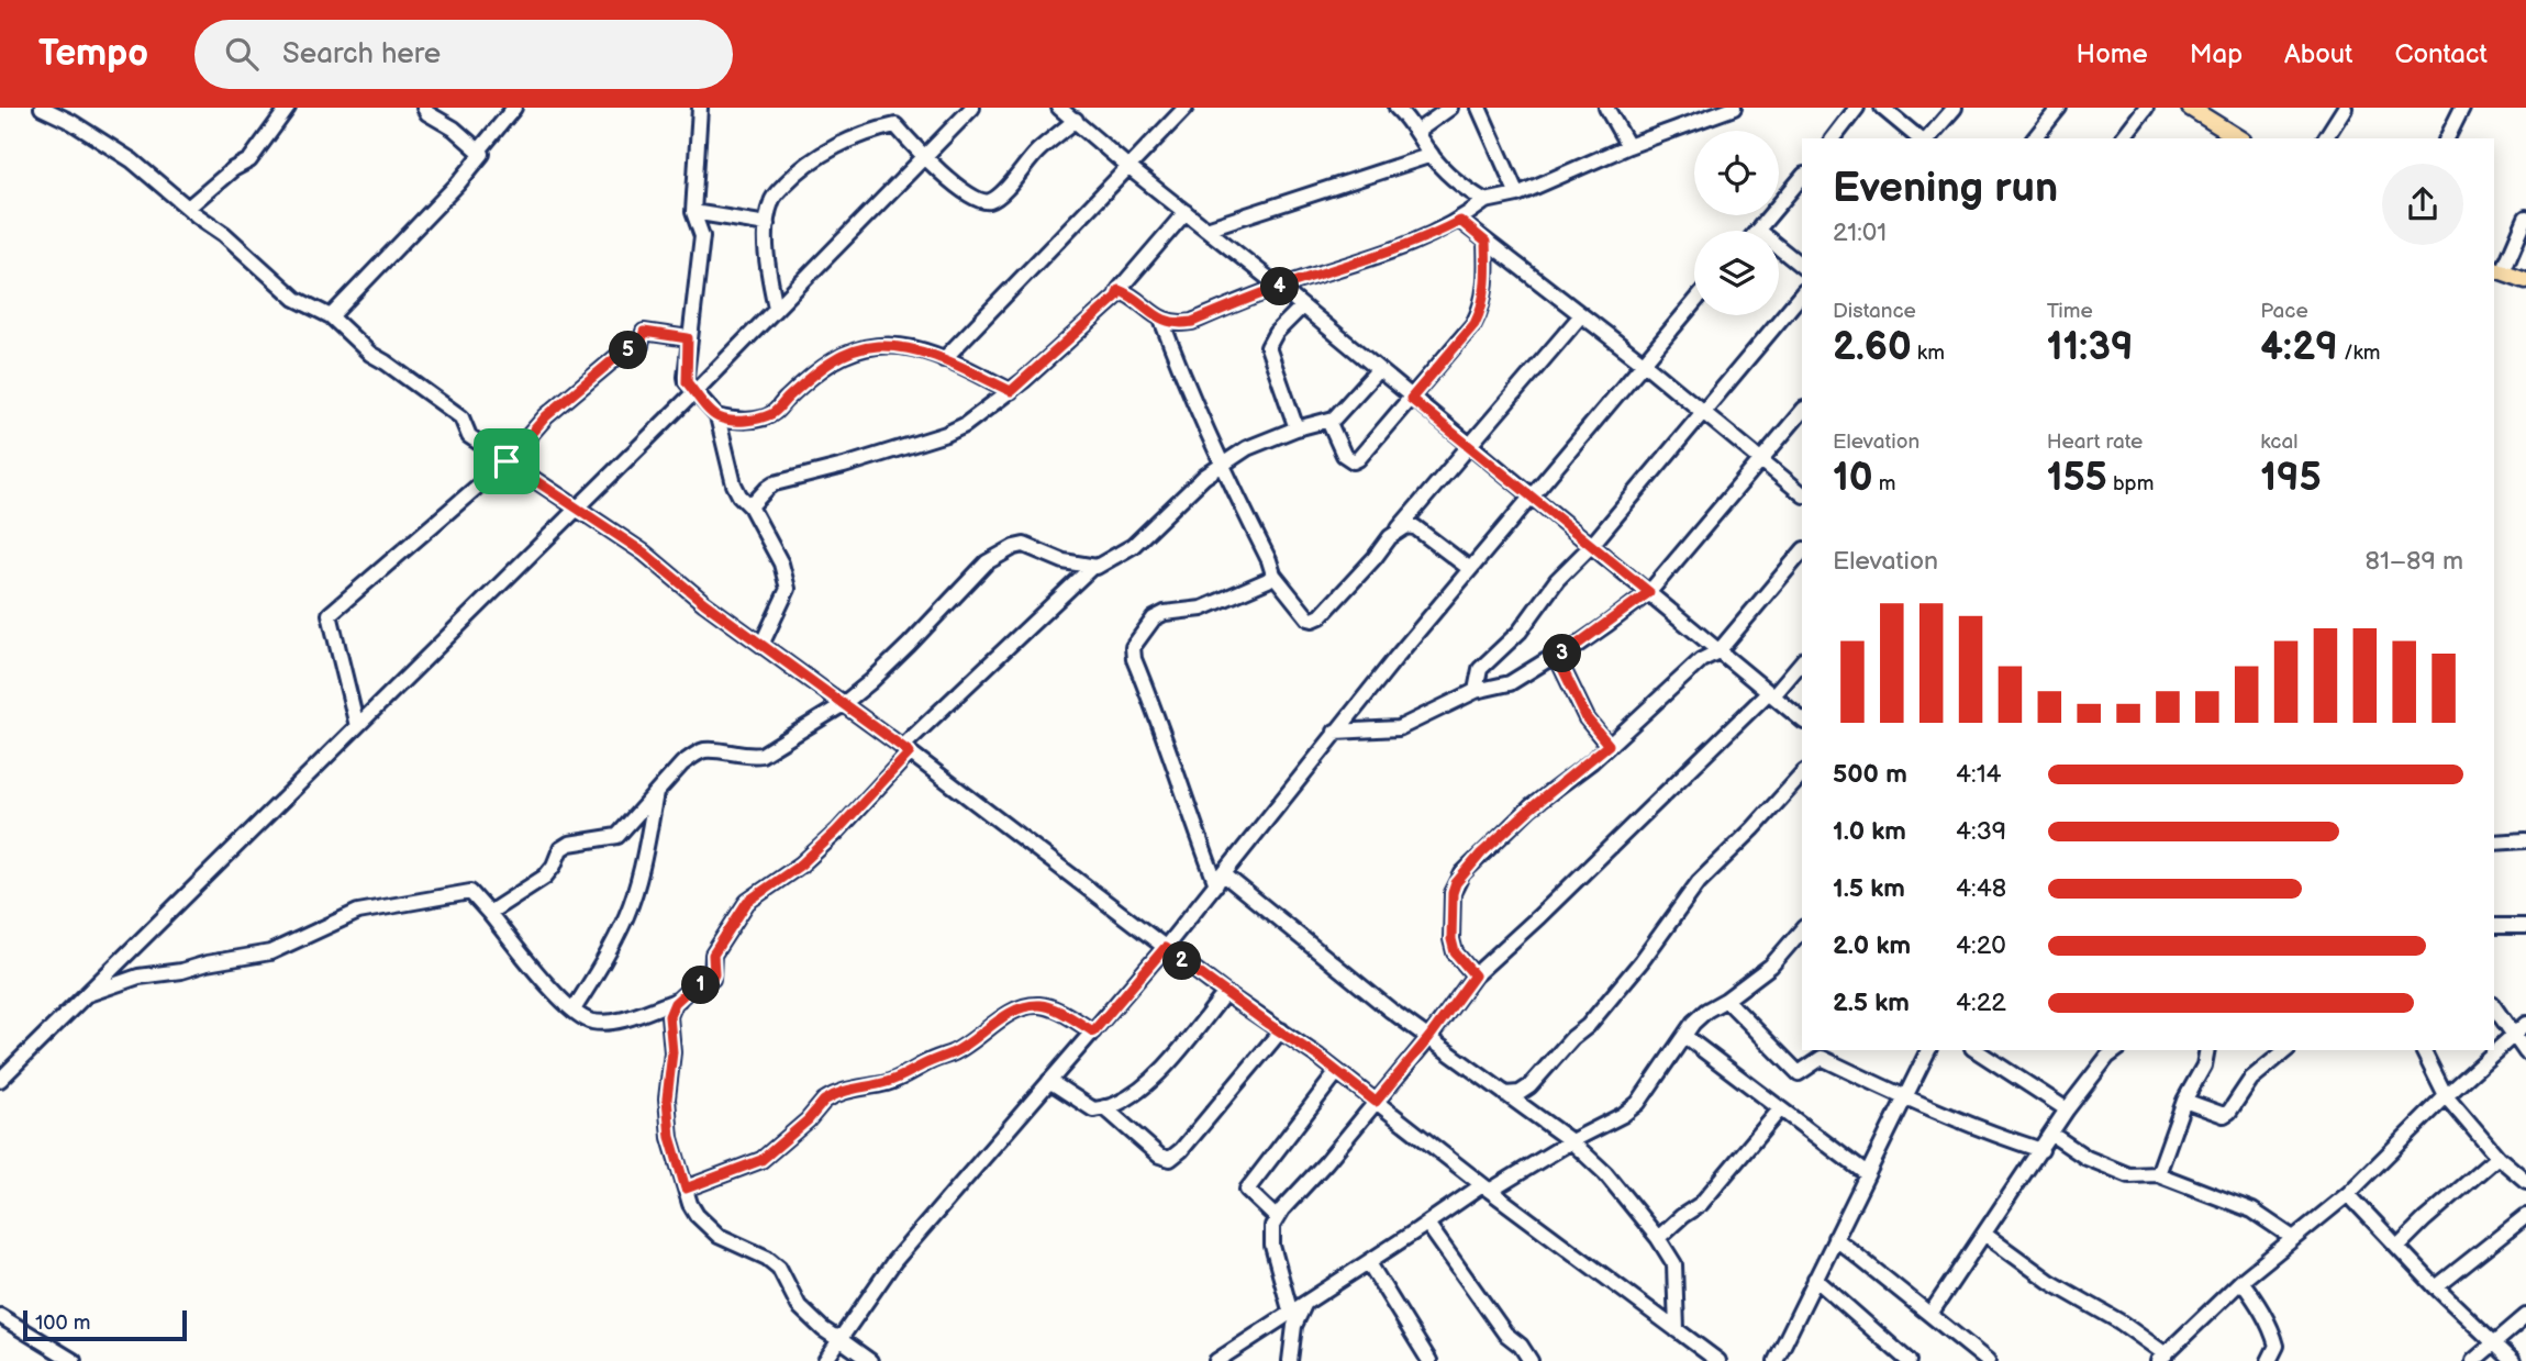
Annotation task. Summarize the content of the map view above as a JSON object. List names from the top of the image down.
{
  "scale_bar": "100 m",
  "page": {
    "header": "Tempo",
    "search": "Search here",
    "nav": [
      "Home",
      "Map",
      "About",
      "Contact"
    ],
    "heading": ["Evening run", "21:01"],
    "pins": [
      "4",
      "5",
      "3",
      "2",
      "1"
    ],
    "stats": [
      ["Distance", "2.60 km"],
      ["Time", "11:39"],
      ["Pace", "4:29 /km"],
      ["Elevation", "10 m"],
      ["Heart rate", "155 bpm"],
      ["kcal", "195"]
    ],
    "chart": ["Elevation", "81–89 m"],
    "list": [
      {
        "name": "500 m",
        "note": "4:14"
      },
      {
        "name": "1.0 km",
        "note": "4:39"
      },
      {
        "name": "1.5 km",
        "note": "4:48"
      },
      {
        "name": "2.0 km",
        "note": "4:20"
      },
      {
        "name": "2.5 km",
        "note": "4:22"
      }
    ],
    "scale": "100 m"
  }
}
